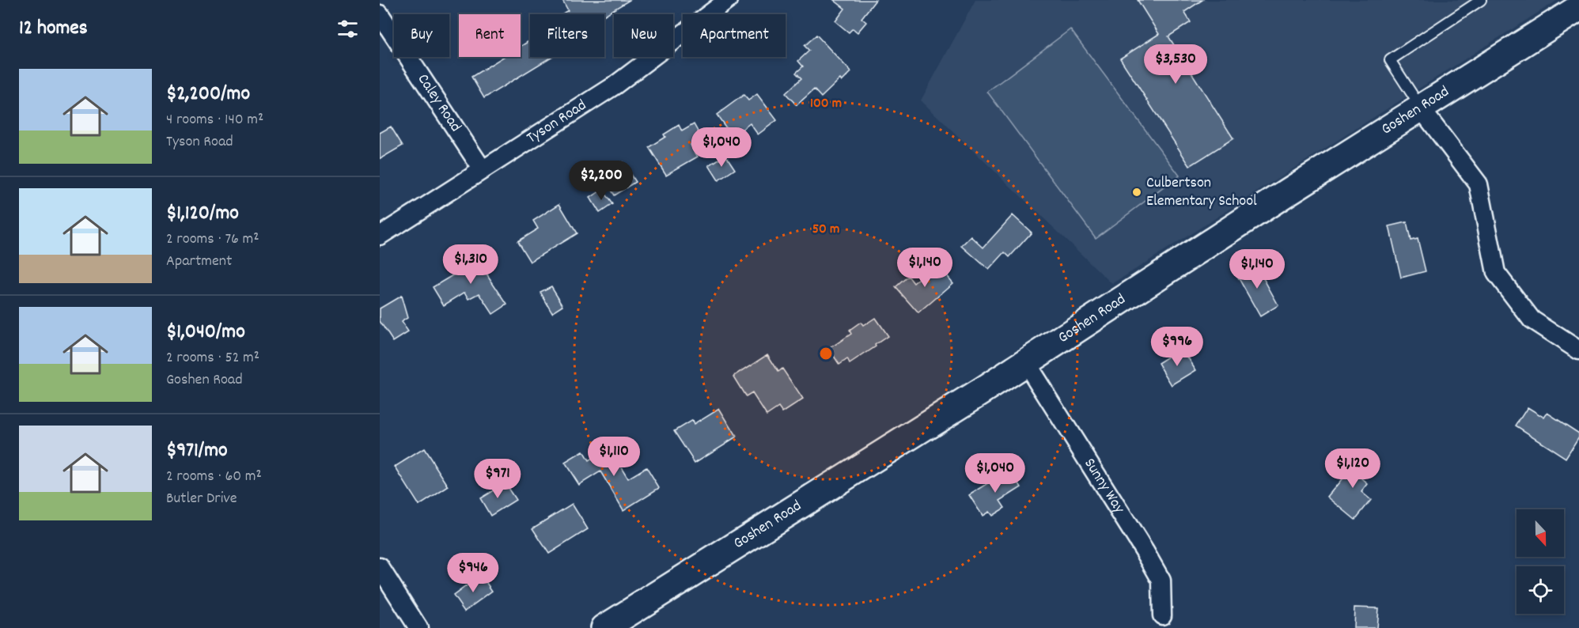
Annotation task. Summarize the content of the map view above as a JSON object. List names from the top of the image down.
{
  "streets": {
    "street": [
      "Caley Road",
      "Goshen Road",
      "Tyson Road",
      "Sunny Way"
    ]
  },
  "crossings": [
    ["Caley Road", "Tyson Road"],
    ["Goshen Road", "Sunny Way"]
  ],
  "places": ["Culbertson Elementary School"],
  "north": "bottom",
  "page": {
    "heading": "12 homes",
    "chip": [
      "Buy",
      "Rent",
      "Filters",
      "New",
      "Apartment"
    ],
    "price": [
      "$3,530",
      "$1,040",
      "$2,200",
      "$1,310",
      "$1,140",
      "$1,140",
      "$996",
      "$1,110",
      "$1,120",
      "$1,040",
      "$971",
      "$946"
    ],
    "list": [
      {
        "name": "$2,200/mo",
        "note": "4 rooms · 140 m² · Tyson Road"
      },
      {
        "name": "$1,120/mo",
        "note": "2 rooms · 76 m² · Apartment"
      },
      {
        "name": "$1,040/mo",
        "note": "2 rooms · 52 m² · Goshen Road"
      },
      {
        "name": "$971/mo",
        "note": "2 rooms · 60 m² · Butler Drive"
      }
    ]
  },
  "rings": ["100 m", "50 m"]
}
